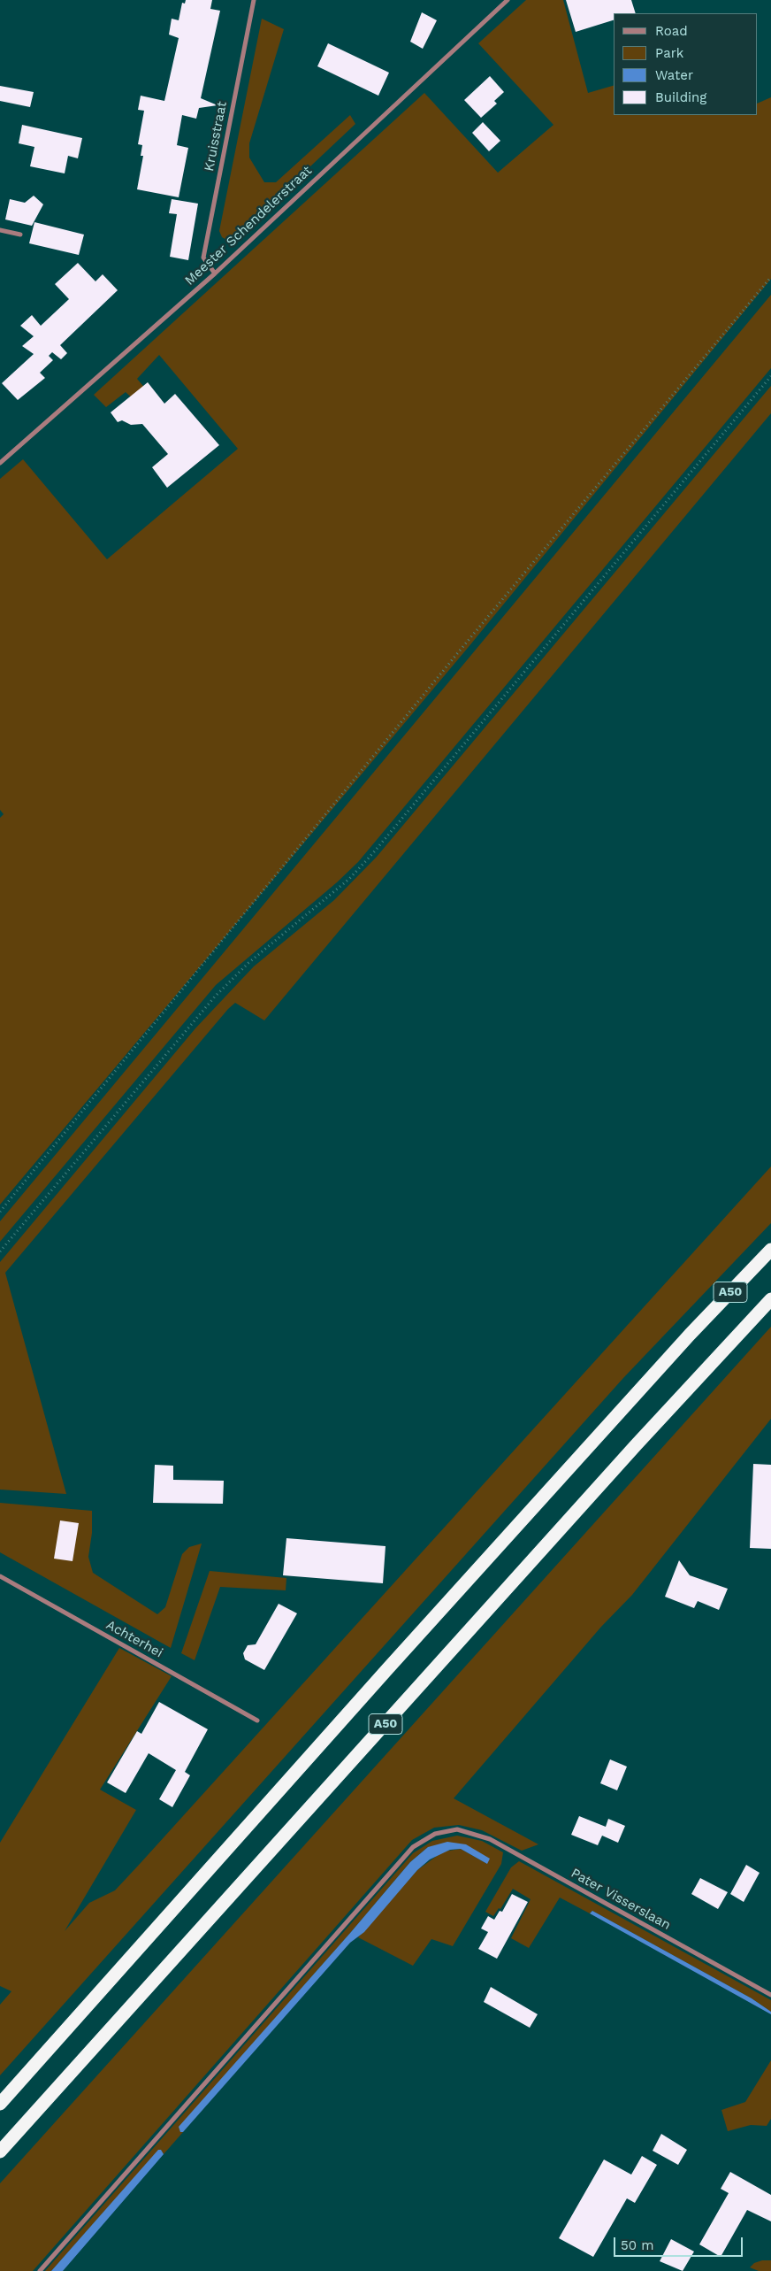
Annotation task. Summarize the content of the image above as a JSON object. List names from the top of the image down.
{
  "streets": {
    "highway": ["A50"],
    "street": [
      "Kruisstraat",
      "Meester Schendelerstraat",
      "Achterhei",
      "Pater Visserslaan"
    ]
  },
  "crossings": [
    ["Kruisstraat", "Meester Schendelerstraat"]
  ],
  "legend": [
    "Road",
    "Park",
    "Water",
    "Building"
  ],
  "scale_bar": "50 m"
}
